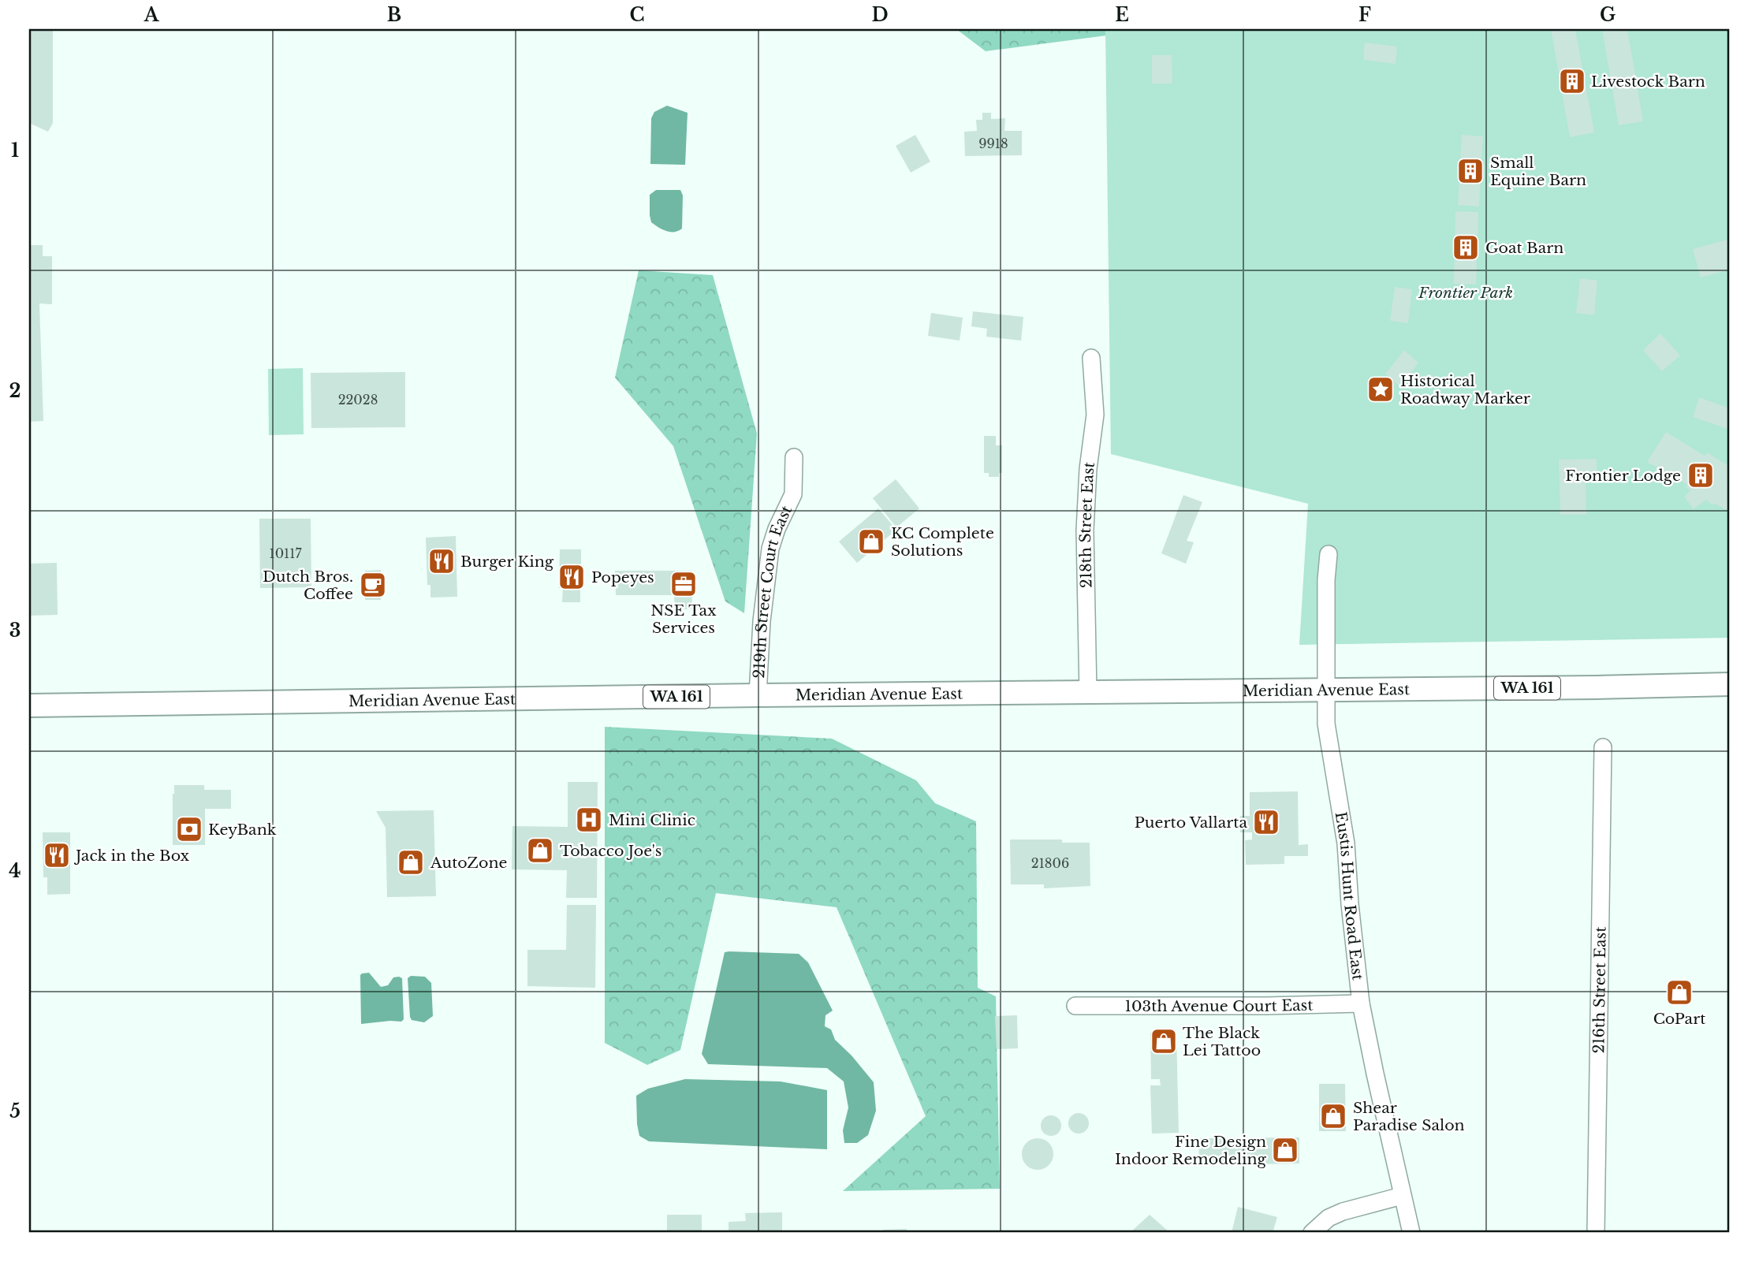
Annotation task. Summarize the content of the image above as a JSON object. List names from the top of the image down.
{
  "streets": {
    "main road": ["WA 161", "Meridian Avenue East"],
    "street": [
      "218th Street East",
      "219th Street Court East",
      "Eustis Hunt Road East",
      "216th Street East",
      "103th Avenue Court East"
    ]
  },
  "crossings": [
    ["218th Street East", "Meridian Avenue East"],
    ["219th Street Court East", "Meridian Avenue East"],
    ["Meridian Avenue East", "Eustis Hunt Road East"],
    ["Eustis Hunt Road East", "103th Avenue Court East"]
  ],
  "parks": ["Frontier Park"],
  "places": {
    "building": [
      "Livestock Barn",
      "Small Equine Barn",
      "Goat Barn",
      "Frontier Lodge"
    ],
    "place": ["Historical Roadway Marker"],
    "shop": [
      "KC Complete Solutions",
      "Tobacco Joe's",
      "AutoZone",
      "CoPart",
      "The Black Lei Tattoo",
      "Shear Paradise Salon",
      "Fine Design Indoor Remodeling"
    ],
    "restaurant": [
      "Burger King",
      "Popeyes",
      "Puerto Vallarta",
      "Jack in the Box"
    ],
    "office": ["NSE Tax Services"],
    "cafe": ["Dutch Bros. Coffee"],
    "hospital": ["Mini Clinic"],
    "bank": ["KeyBank"]
  },
  "house_numbers": [
    "9918",
    "22028",
    "10117",
    "21806"
  ],
  "grid": {
    "columns": [
      "A",
      "B",
      "C",
      "D",
      "E",
      "F",
      "G"
    ],
    "rows": [
      "1",
      "2",
      "3",
      "4",
      "5"
    ]
  }
}
